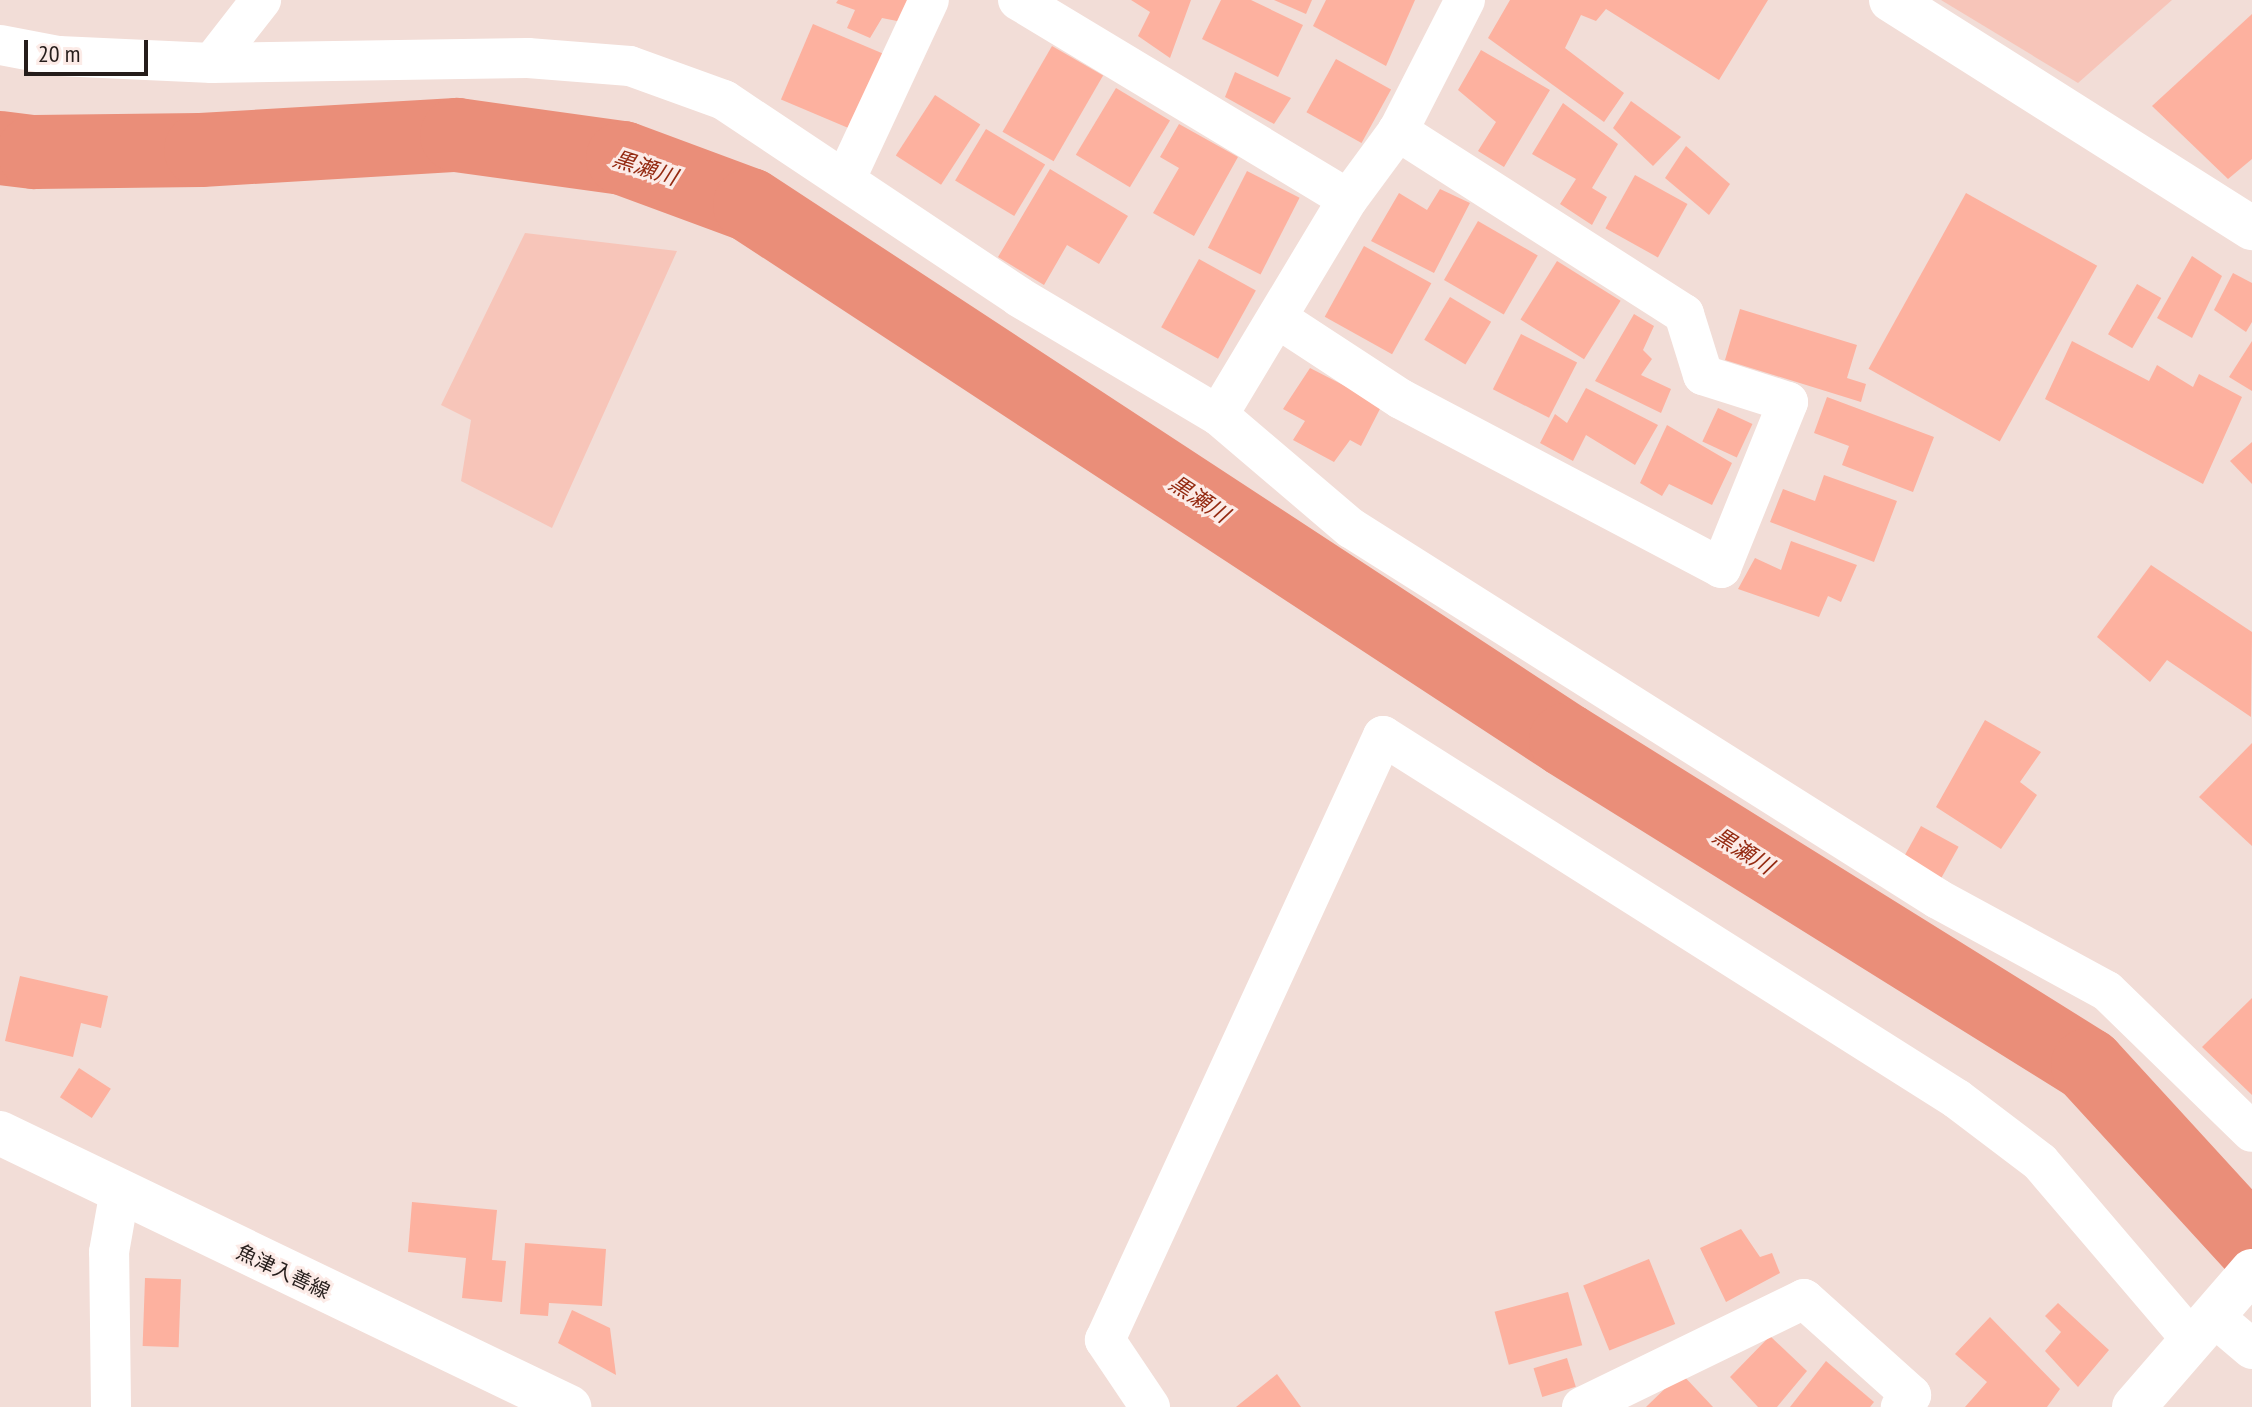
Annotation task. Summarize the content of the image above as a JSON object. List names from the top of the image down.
{
  "streets": {
    "main road": ["魚津入善線"]
  },
  "water": ["黒瀬川"],
  "scale_bar": "20 m"
}
